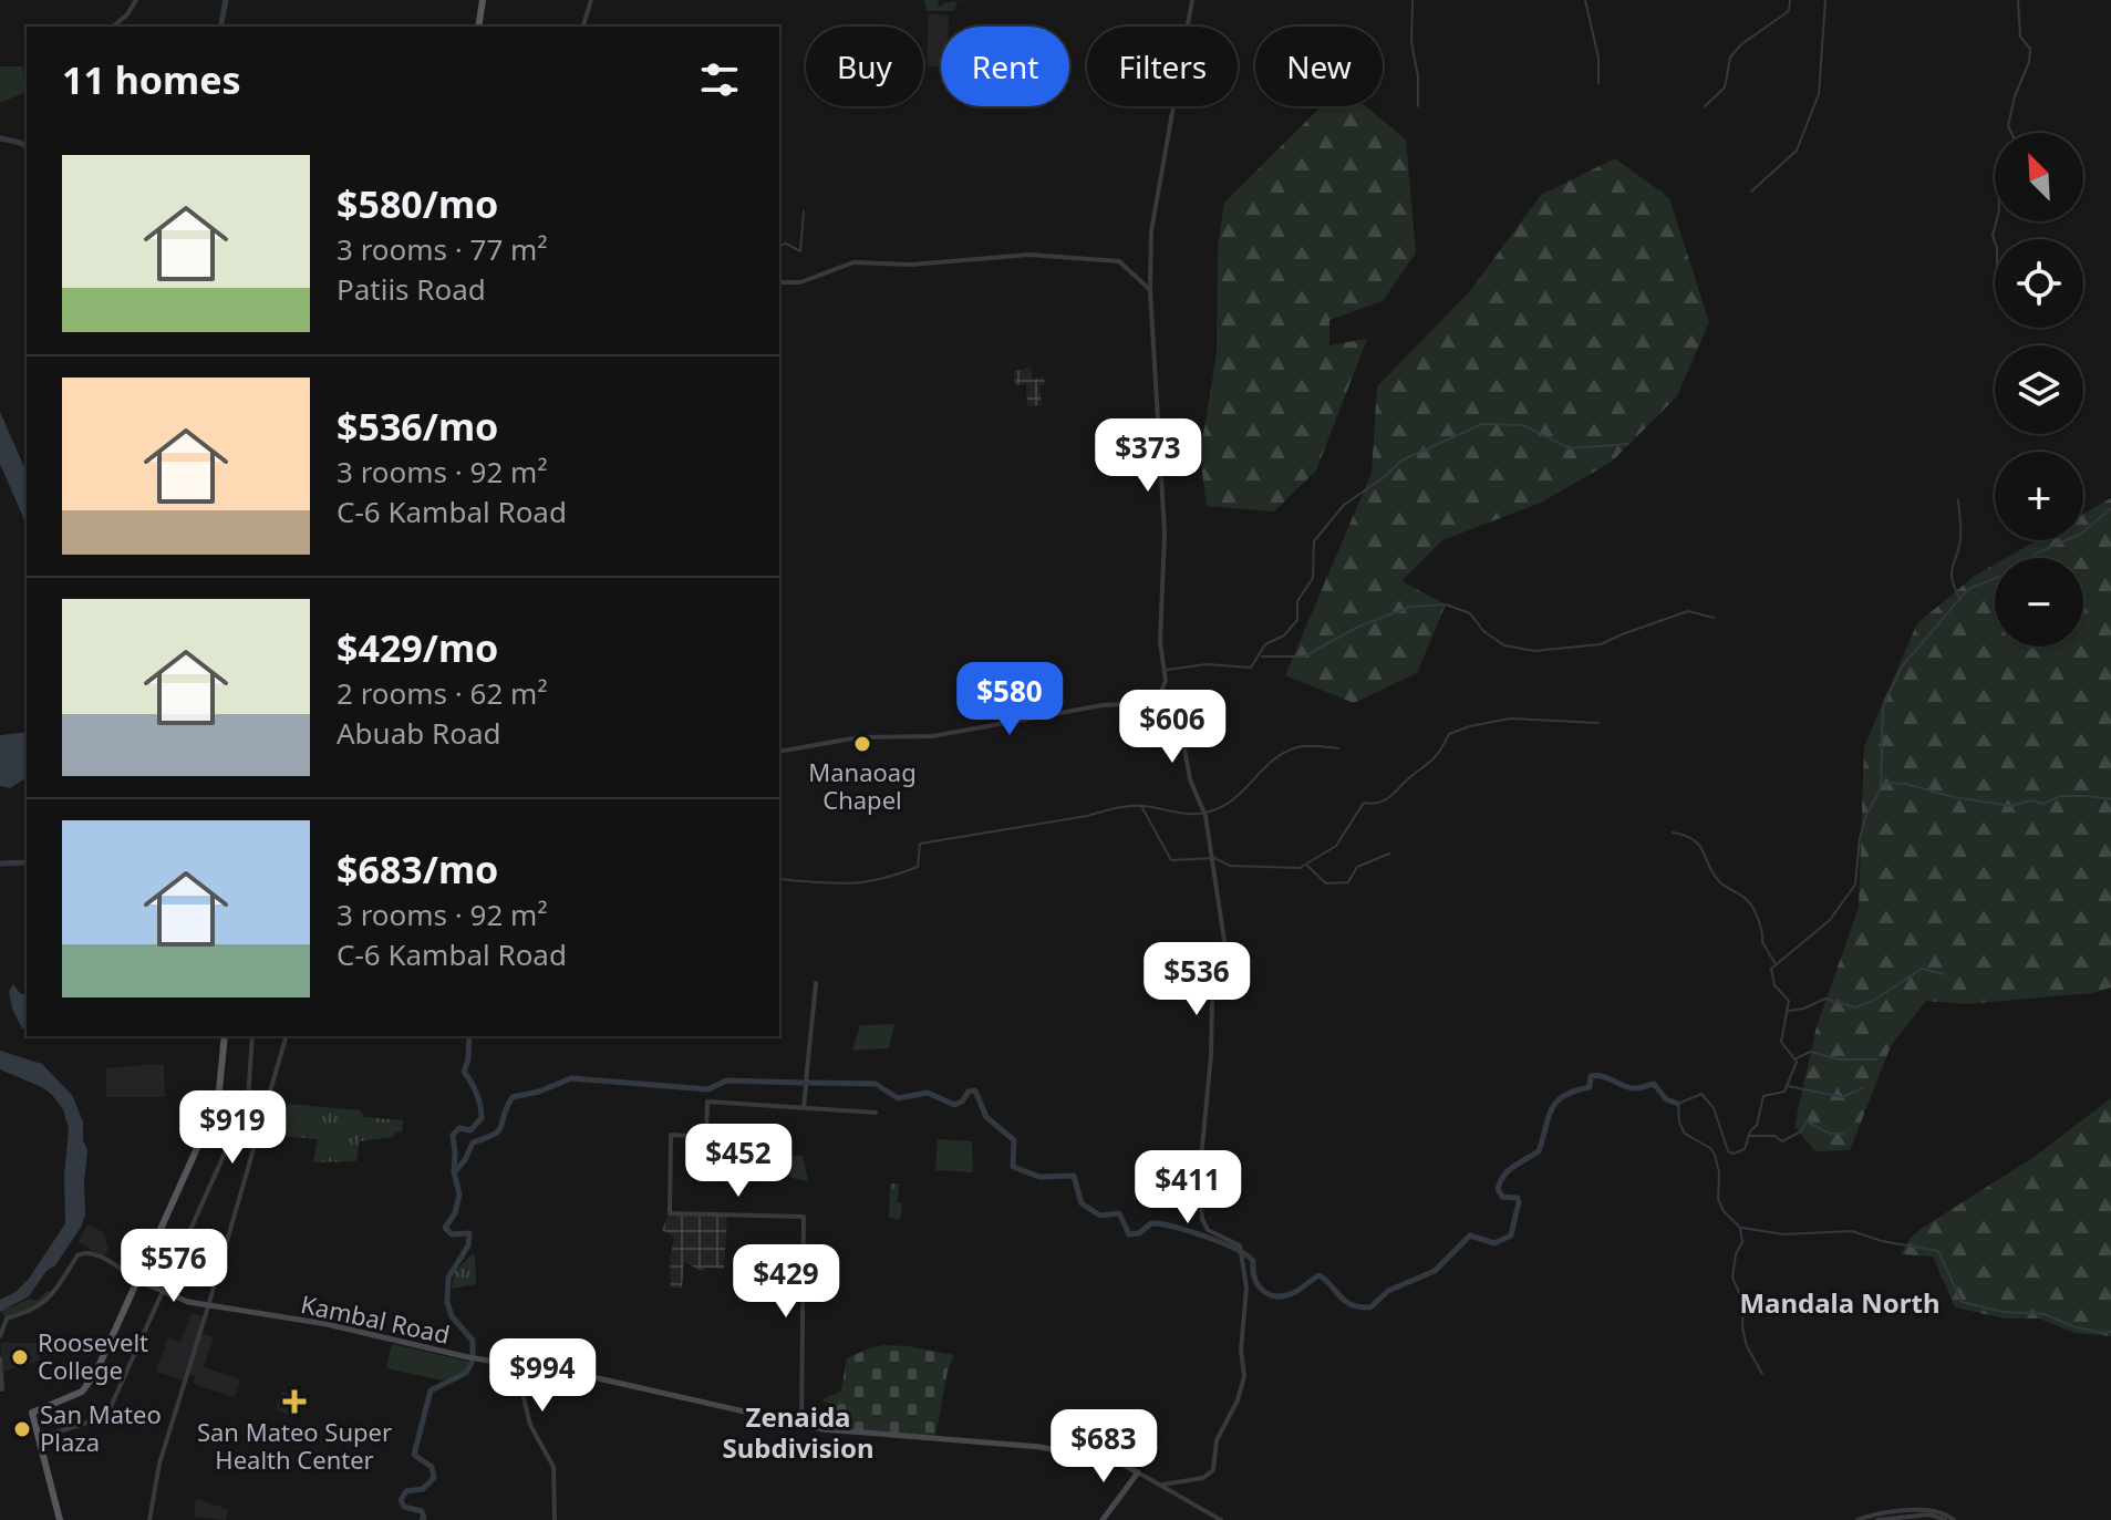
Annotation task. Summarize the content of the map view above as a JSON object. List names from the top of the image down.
{
  "streets": {
    "main road": ["Kambal Road"]
  },
  "districts": ["Mandala North", "Zenaida Subdivision"],
  "places": {
    "other": ["Manaoag Chapel", "Roosevelt College", "San Mateo Plaza"],
    "health": ["San Mateo Super Health Center"]
  },
  "north": "top left",
  "page": {
    "chip": [
      "Buy",
      "Rent",
      "Filters",
      "New"
    ],
    "heading": "11 homes",
    "map_buttons": ["+", "−"],
    "list": [
      {
        "name": "$580/mo",
        "note": "3 rooms · 77 m² · Patiis Road"
      },
      {
        "name": "$536/mo",
        "note": "3 rooms · 92 m² · C-6 Kambal Road"
      },
      {
        "name": "$429/mo",
        "note": "2 rooms · 62 m² · Abuab Road"
      },
      {
        "name": "$683/mo",
        "note": "3 rooms · 92 m² · C-6 Kambal Road"
      }
    ],
    "price": [
      "$373",
      "$580",
      "$606",
      "$536",
      "$919",
      "$452",
      "$411",
      "$576",
      "$429",
      "$994",
      "$683"
    ]
  }
}
